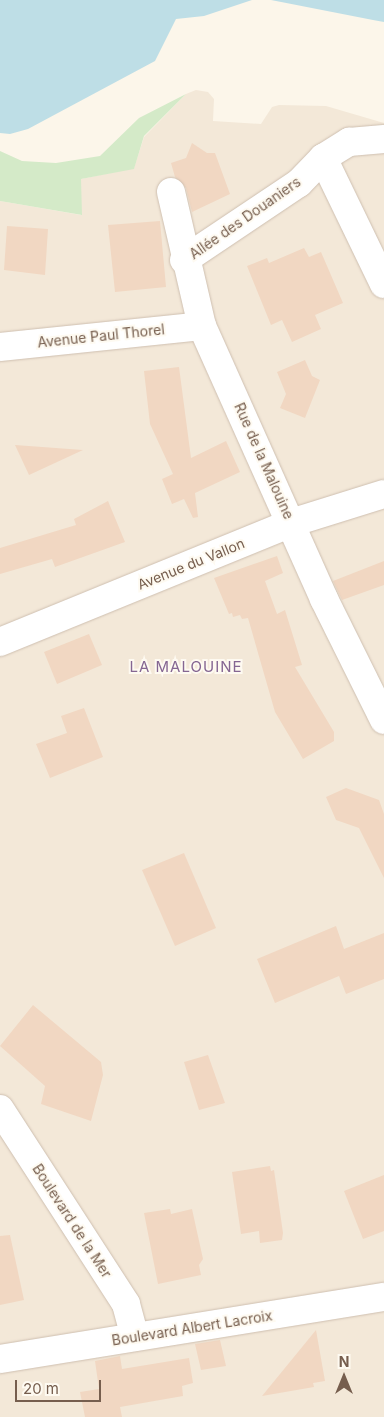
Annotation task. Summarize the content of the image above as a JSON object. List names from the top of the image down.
{
  "streets": {
    "street": [
      "Allée des Douaniers",
      "Avenue Paul Thorel",
      "Rue de la Malouine",
      "Avenue du Vallon",
      "Boulevard de la Mer",
      "Boulevard Albert Lacroix"
    ]
  },
  "crossings": [
    ["Allée des Douaniers", "Rue de la Malouine"],
    ["Avenue Paul Thorel", "Rue de la Malouine"],
    ["Rue de la Malouine", "Avenue du Vallon"],
    ["Boulevard de la Mer", "Boulevard Albert Lacroix"]
  ],
  "districts": ["LA MALOUINE"],
  "scale_bar": "20 m",
  "north": "top"
}
